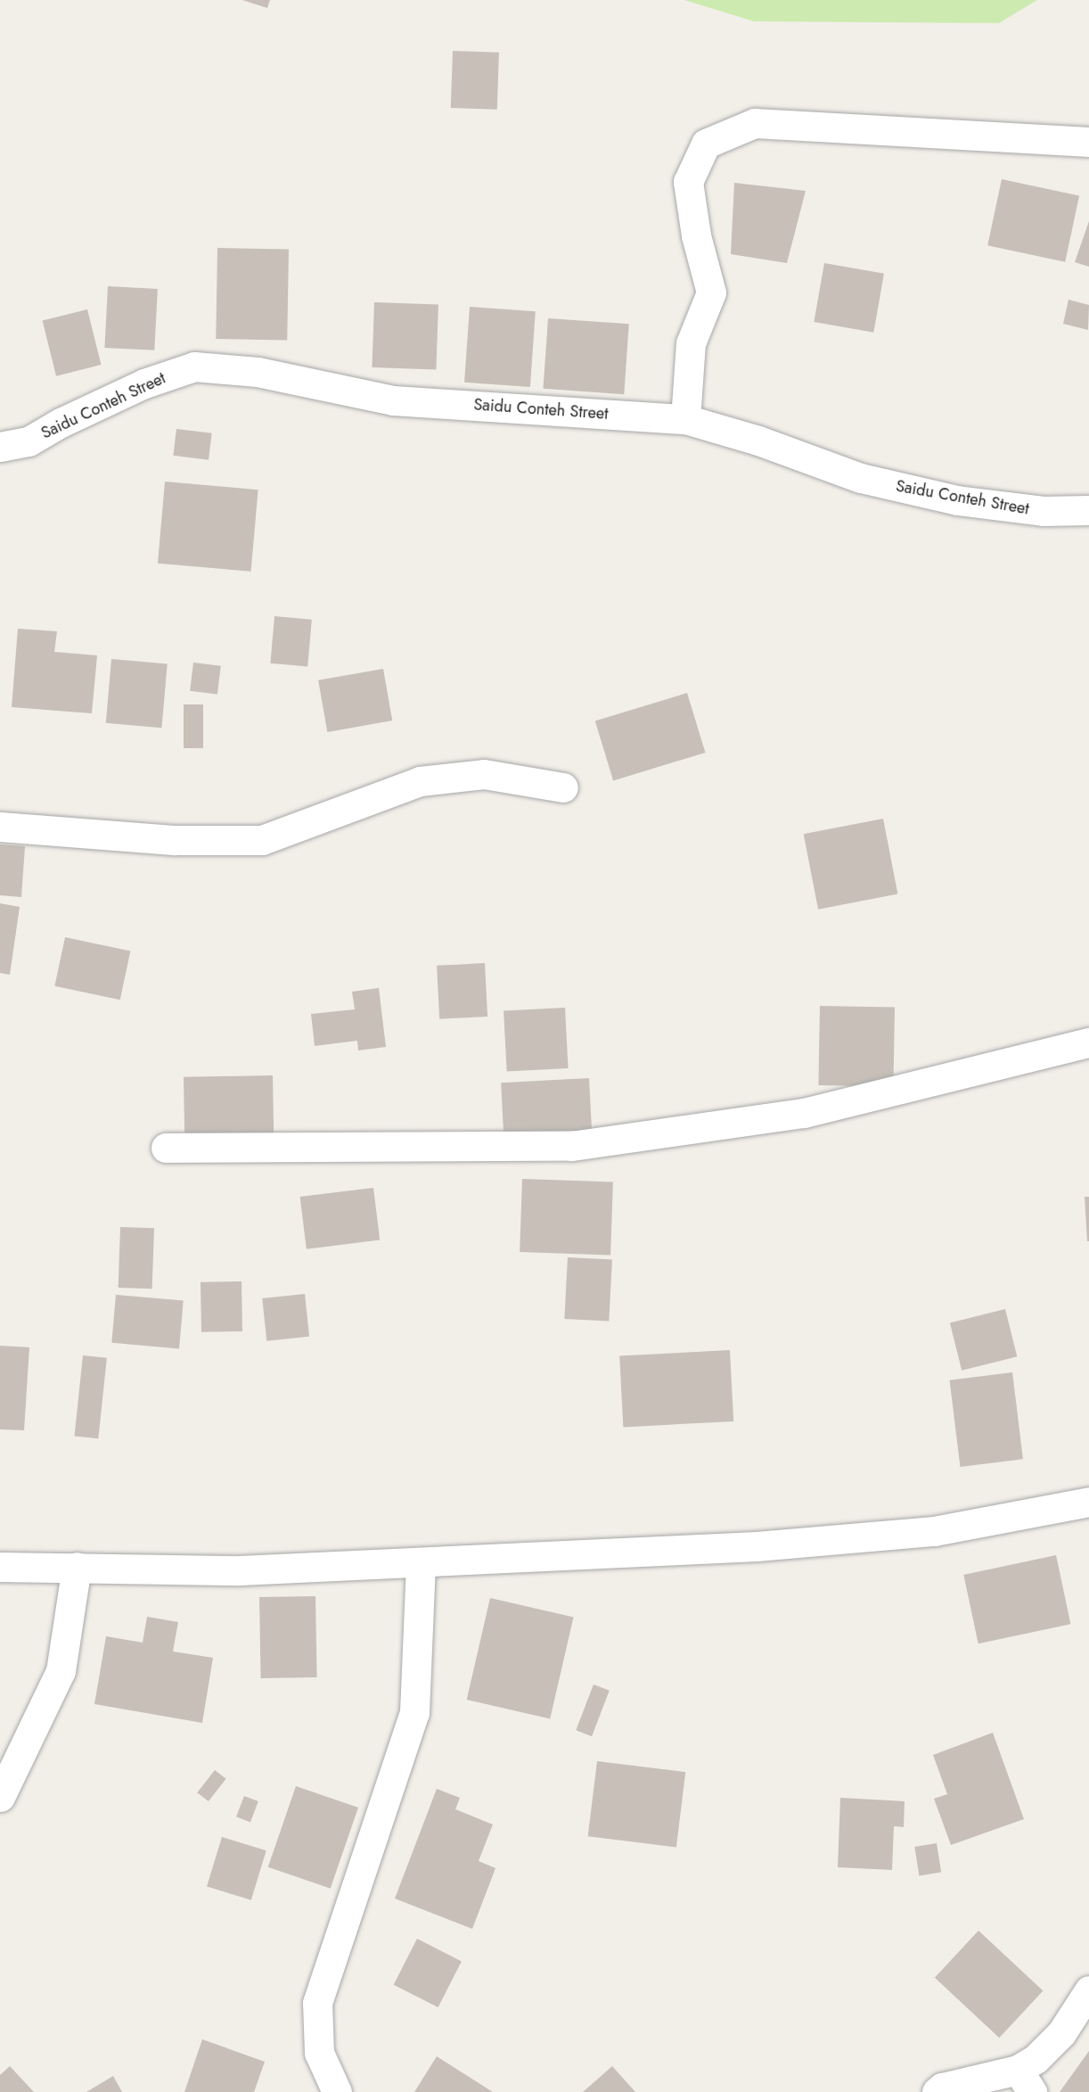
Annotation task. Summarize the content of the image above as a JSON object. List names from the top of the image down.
{
  "streets": {
    "street": ["Saidu Conteh Street"]
  }
}
